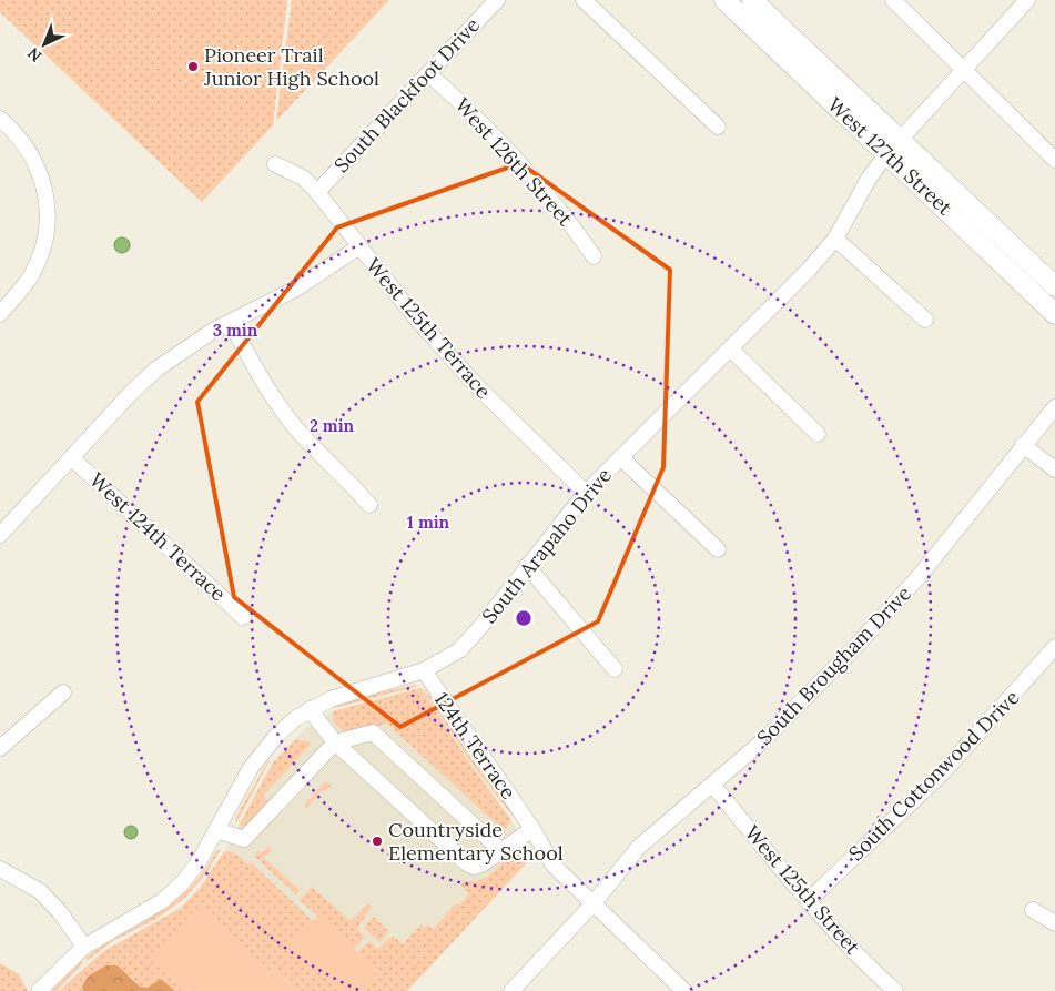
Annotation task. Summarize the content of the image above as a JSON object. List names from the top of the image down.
{
  "streets": {
    "main road": ["West 127th Street"],
    "street": [
      "South Blackfoot Drive",
      "West 126th Street",
      "West 125th Terrace",
      "West 124th Terrace",
      "South Arapaho Drive",
      "South Brougham Drive",
      "124th Terrace",
      "South Cottonwood Drive",
      "West 125th Street"
    ]
  },
  "crossings": [
    ["South Blackfoot Drive", "West 126th Street"],
    ["South Blackfoot Drive", "West 125th Terrace"],
    ["West 127th Street", "South Arapaho Drive"],
    ["West 125th Terrace", "South Arapaho Drive"],
    ["South Arapaho Drive", "124th Terrace"],
    ["South Brougham Drive", "124th Terrace"],
    ["South Brougham Drive", "West 125th Street"],
    ["South Cottonwood Drive", "West 125th Street"]
  ],
  "places": ["Pioneer Trail Junior High School", "Countryside Elementary School"],
  "north": "bottom left",
  "rings": ["3 min", "2 min", "1 min"]
}
